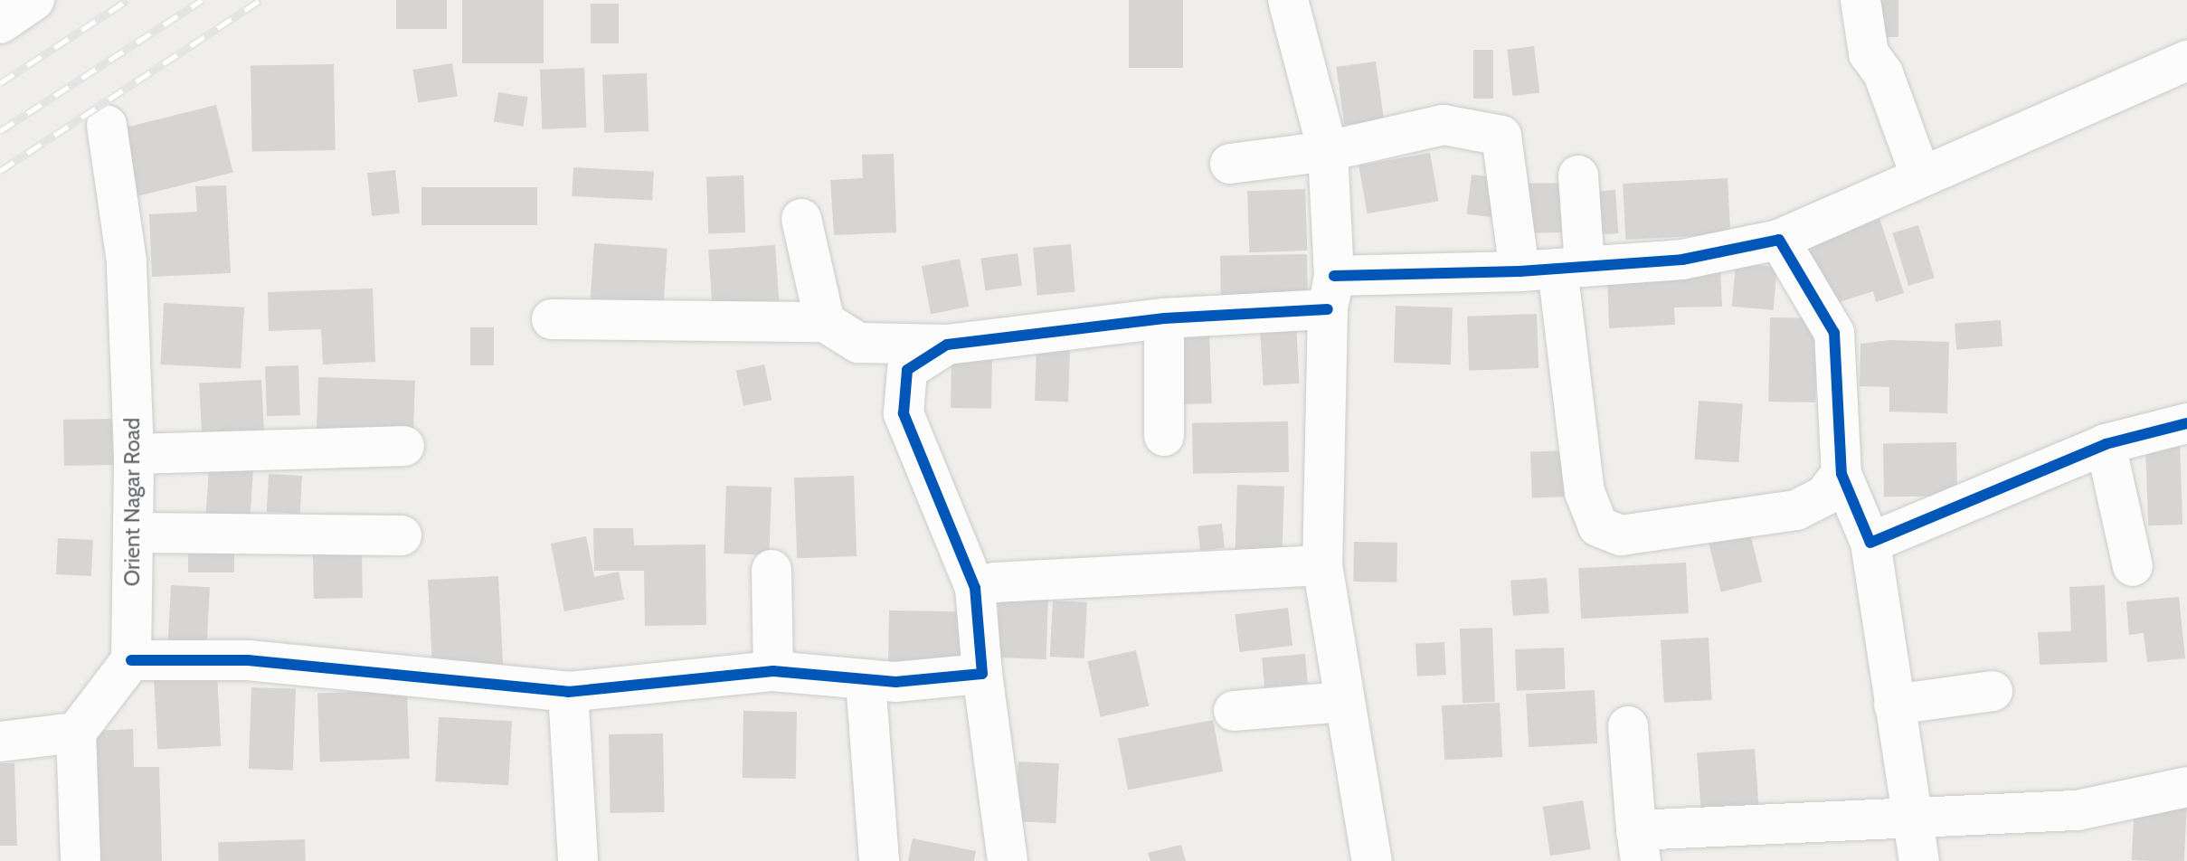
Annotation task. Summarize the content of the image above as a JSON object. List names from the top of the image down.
{
  "streets": {
    "street": ["Orient Nagar Road"]
  }
}
